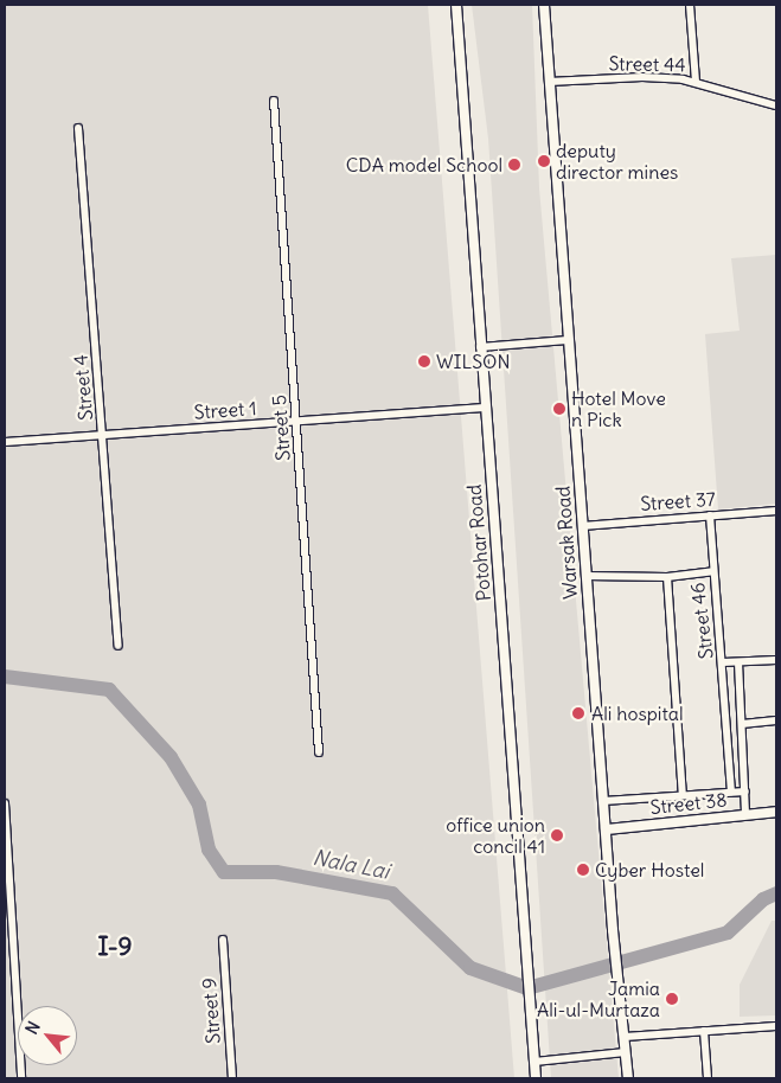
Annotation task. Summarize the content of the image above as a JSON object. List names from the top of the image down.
{
  "streets": {
    "street": [
      "Street 44",
      "Street 4",
      "Street 1",
      "Street 5",
      "Street 37",
      "Potohar Road",
      "Warsak Road",
      "Street 46",
      "Street 38",
      "Street 9"
    ]
  },
  "crossings": [
    ["Street 44", "Warsak Road"],
    ["Street 4", "Street 1"],
    ["Street 1", "Street 5"],
    ["Street 1", "Potohar Road"],
    ["Street 37", "Warsak Road"],
    ["Warsak Road", "Street 46"],
    ["Warsak Road", "Street 38"]
  ],
  "districts": ["I-9"],
  "water": ["Nala Lai"],
  "places": [
    "deputy director mines",
    "CDA model School",
    "WILSON",
    "Hotel Move n Pick",
    "Ali hospital",
    "office union concil 41",
    "Cyber Hostel",
    "Jamia Ali-ul-Murtaza"
  ],
  "north": "top left"
}
